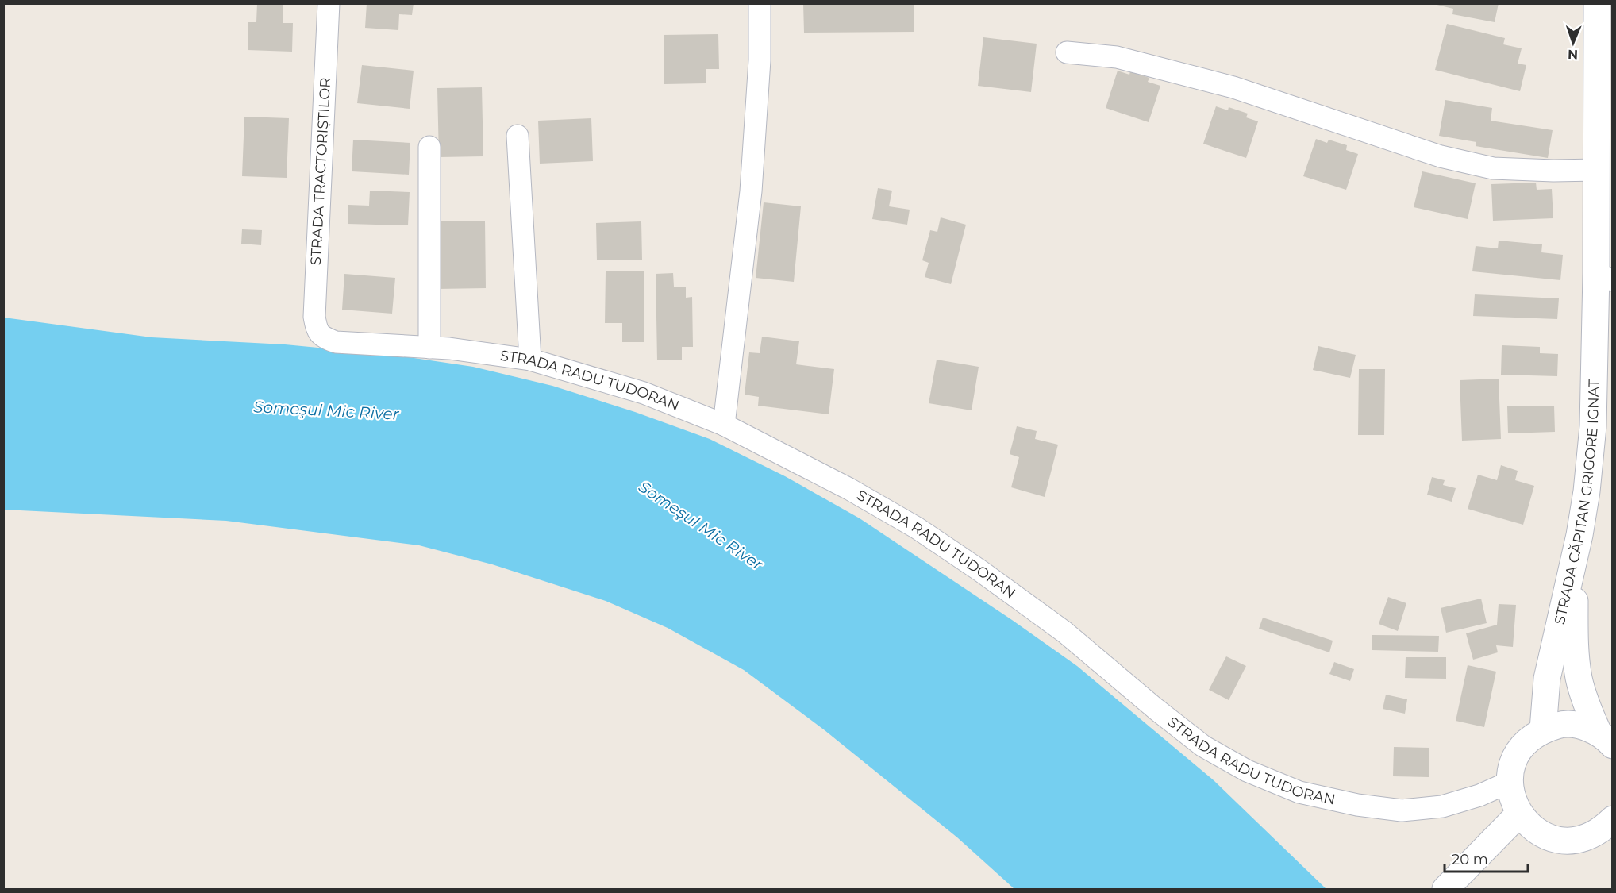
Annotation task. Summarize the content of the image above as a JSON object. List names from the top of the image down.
{
  "streets": {
    "main road": ["STRADA CĂPITAN GRIGORE IGNAT"],
    "street": ["STRADA TRACTORIȘTILOR", "STRADA RADU TUDORAN"]
  },
  "crossings": [
    ["STRADA TRACTORIȘTILOR", "STRADA RADU TUDORAN"]
  ],
  "water": ["Someşul Mic River"],
  "scale_bar": "20 m",
  "north": "bottom"
}
